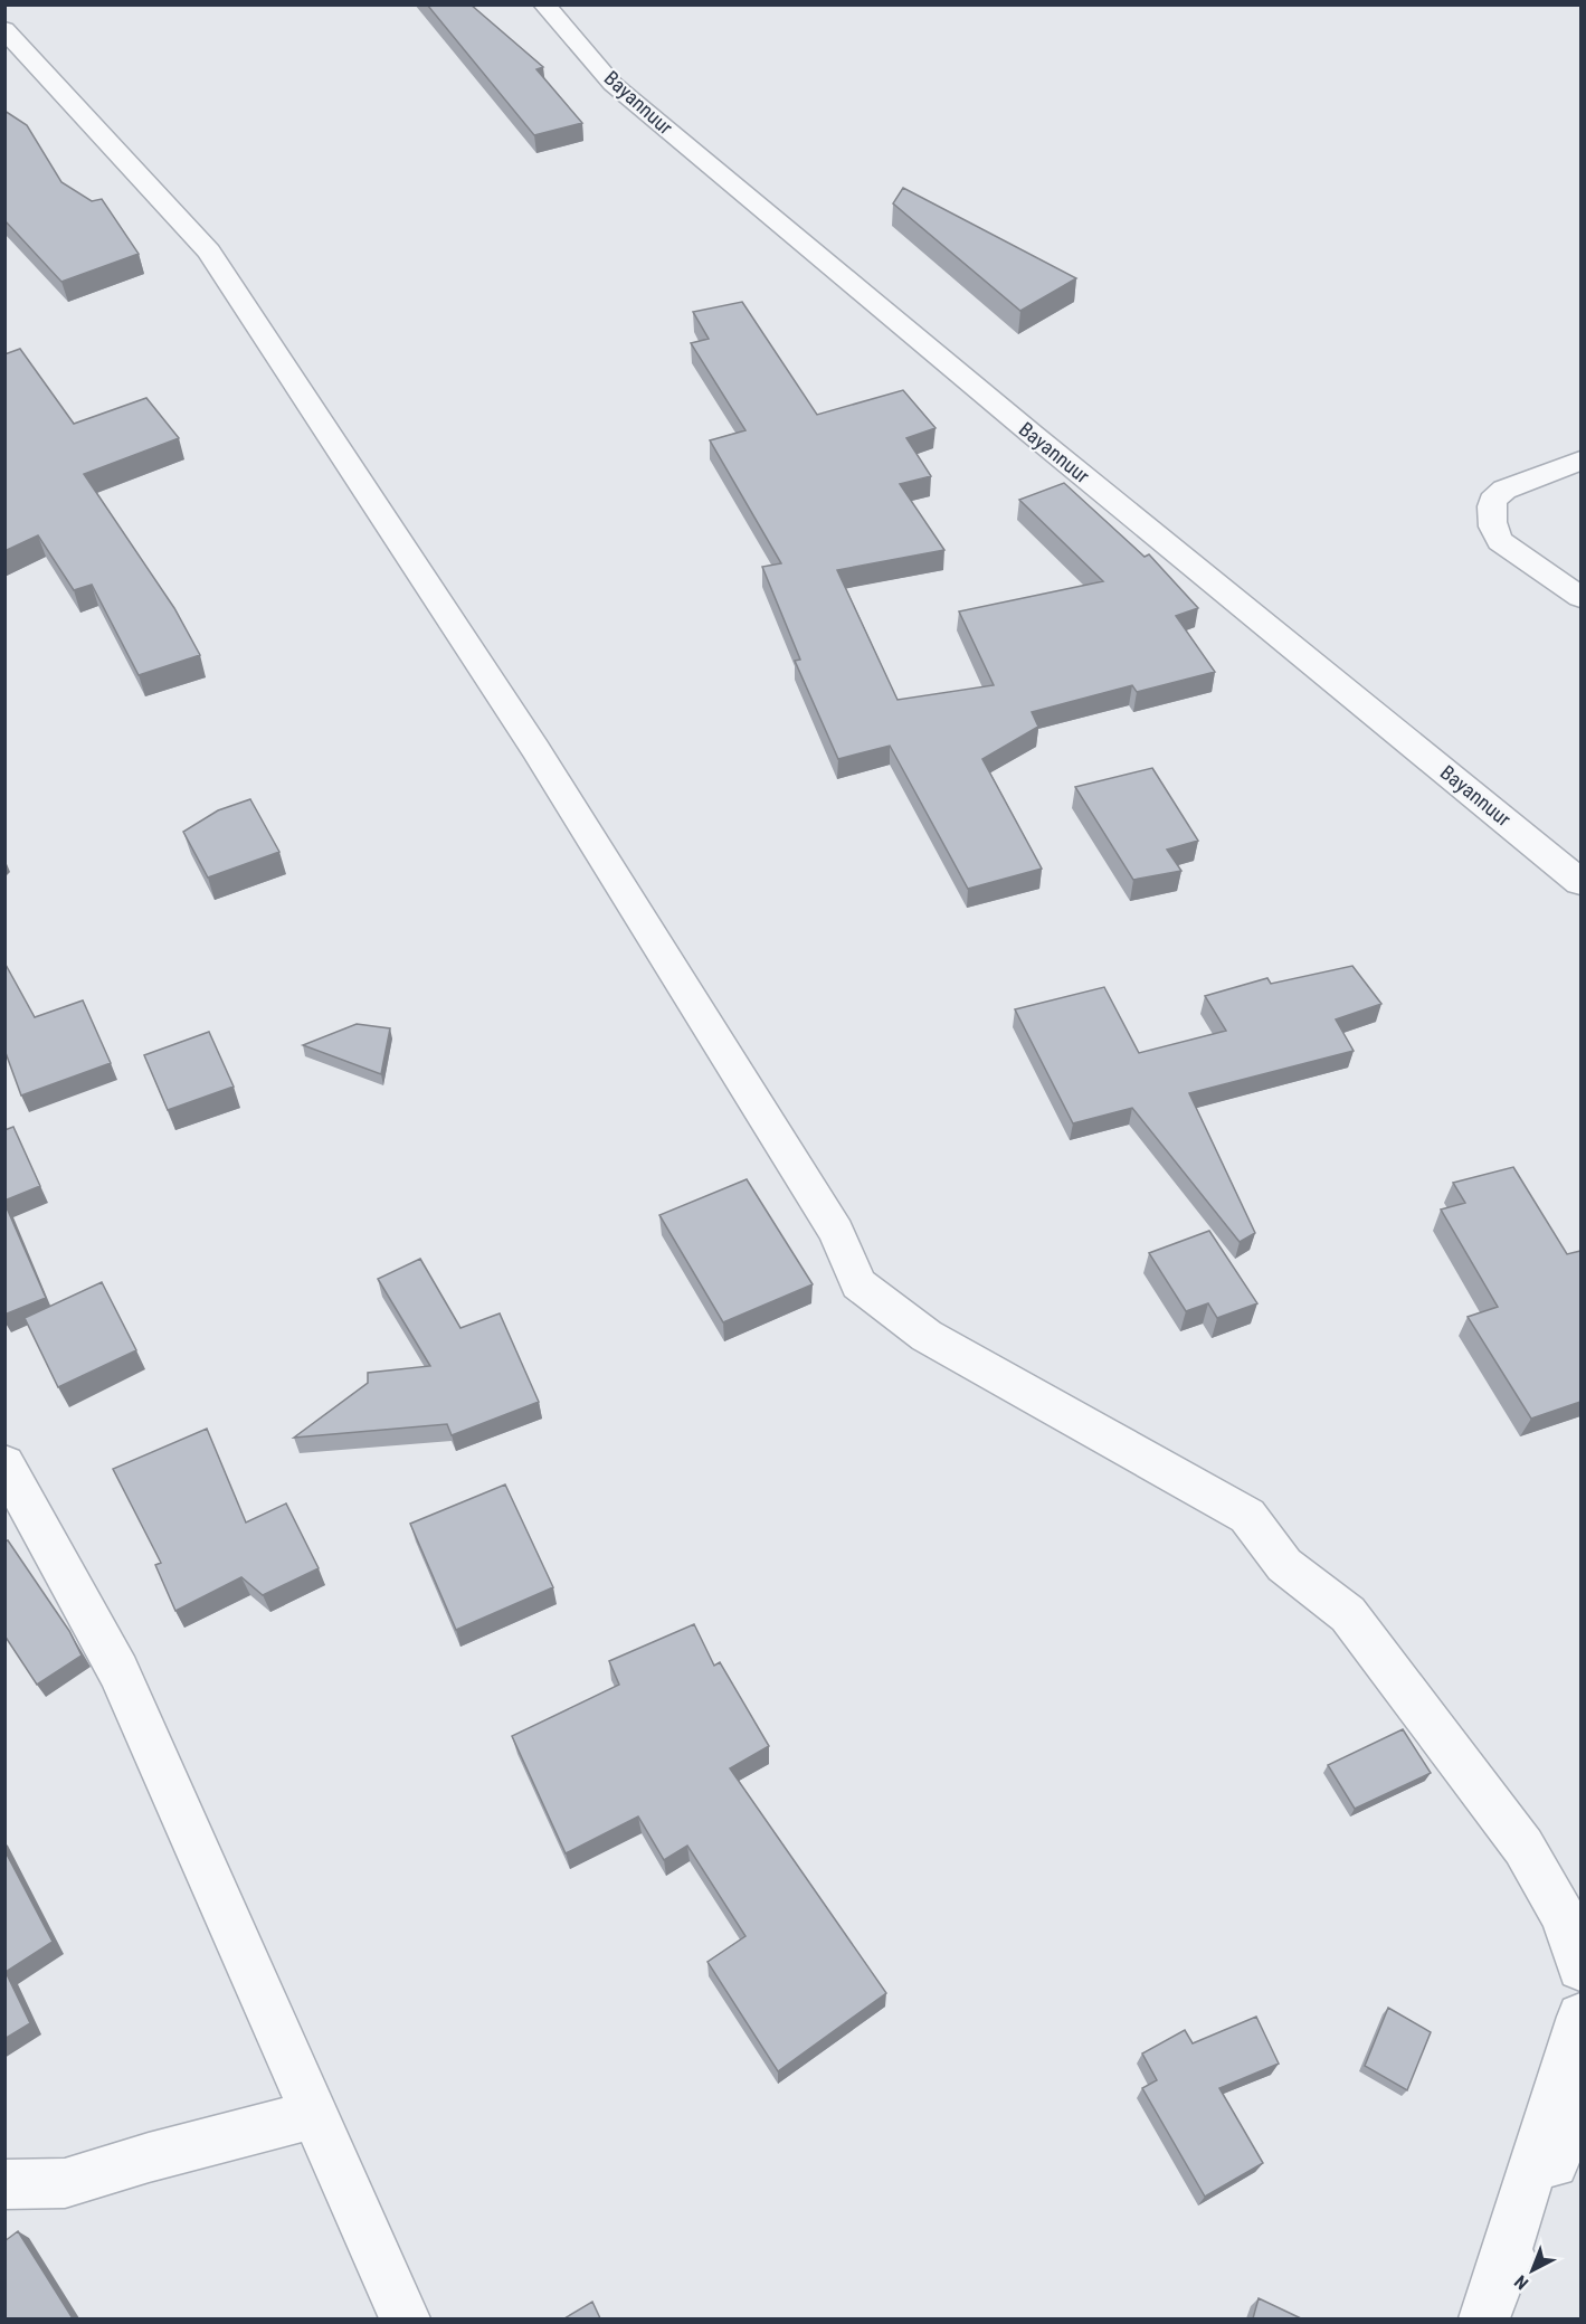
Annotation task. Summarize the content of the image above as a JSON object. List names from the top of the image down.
{
  "streets": {
    "street": ["Bayannuur"]
  },
  "north": "bottom left"
}
